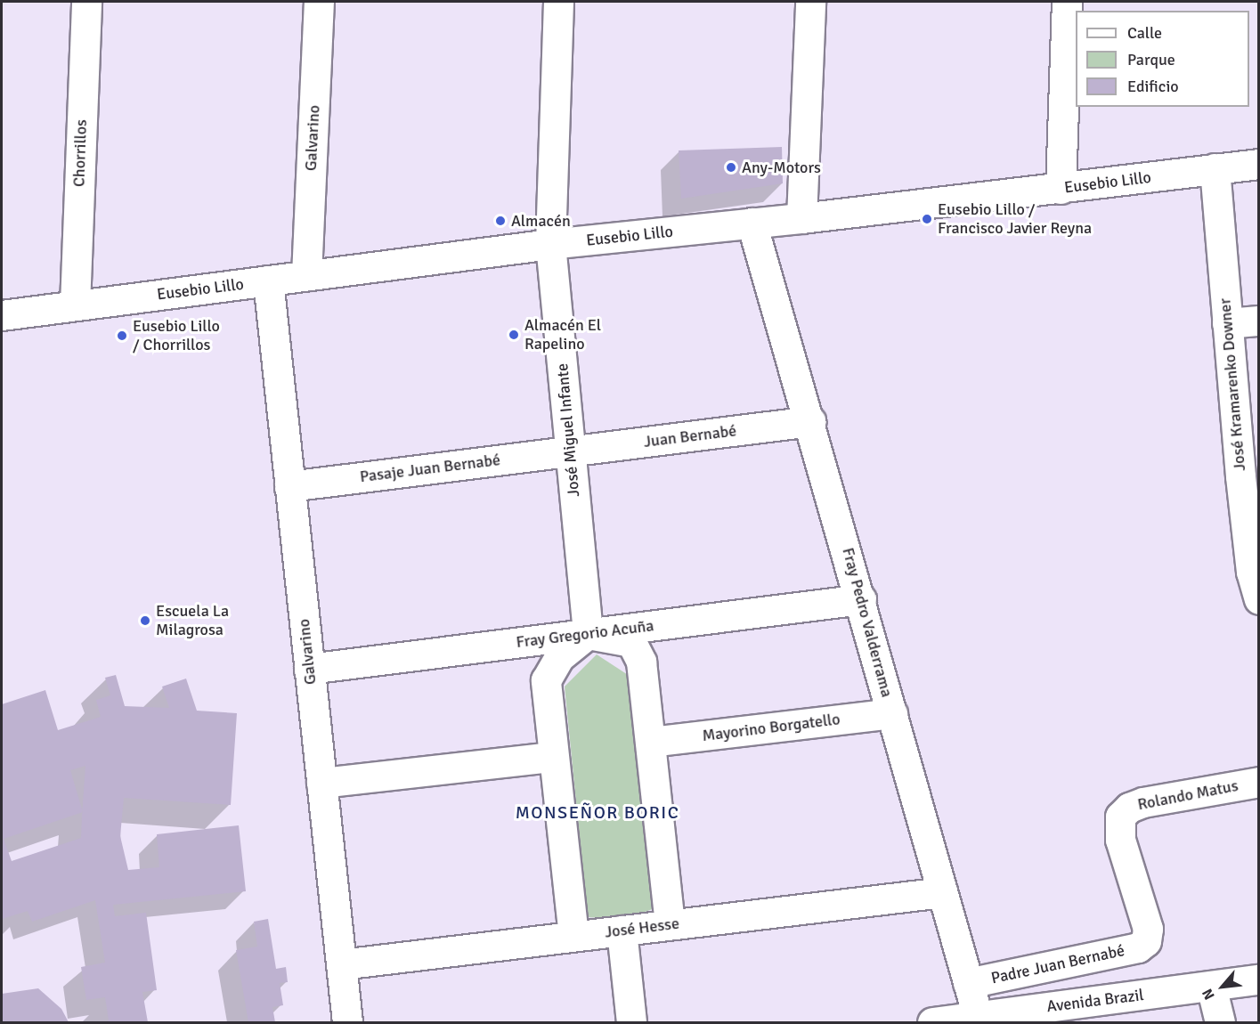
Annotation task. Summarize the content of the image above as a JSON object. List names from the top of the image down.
{
  "streets": {
    "street": [
      "Galvarino",
      "Chorrillos",
      "Eusebio Lillo",
      "José Kramarenko Downer",
      "José Miguel Infante",
      "Juan Bernabé",
      "Pasaje Juan Bernabé",
      "Fray Pedro Valderrama",
      "Fray Gregorio Acuña",
      "Mayorino Borgatello",
      "Rolando Matus",
      "José Hesse",
      "Padre Juan Bernabé",
      "Avenida Brazil"
    ]
  },
  "crossings": [
    ["Galvarino", "Eusebio Lillo"],
    ["Galvarino", "Pasaje Juan Bernabé"],
    ["Galvarino", "Fray Gregorio Acuña"],
    ["Galvarino", "José Hesse"],
    ["Chorrillos", "Eusebio Lillo"],
    ["Eusebio Lillo", "José Kramarenko Downer"],
    ["Eusebio Lillo", "José Miguel Infante"],
    ["Eusebio Lillo", "Fray Pedro Valderrama"],
    ["José Miguel Infante", "Juan Bernabé"],
    ["José Miguel Infante", "Pasaje Juan Bernabé"],
    ["José Miguel Infante", "Fray Gregorio Acuña"],
    ["Juan Bernabé", "Pasaje Juan Bernabé"],
    ["Juan Bernabé", "Fray Pedro Valderrama"],
    ["Fray Pedro Valderrama", "Fray Gregorio Acuña"],
    ["Fray Pedro Valderrama", "Mayorino Borgatello"],
    ["Fray Pedro Valderrama", "José Hesse"],
    ["Fray Pedro Valderrama", "Padre Juan Bernabé"],
    ["Fray Pedro Valderrama", "Avenida Brazil"],
    ["Rolando Matus", "Padre Juan Bernabé"]
  ],
  "districts": ["MONSEÑOR BORIC"],
  "places": [
    "Any-Motors",
    "Eusebio Lillo / Francisco Javier Reyna",
    "Almacén",
    "Almacén El Rapelino",
    "Eusebio Lillo / Chorrillos",
    "Escuela La Milagrosa"
  ],
  "legend": ["Calle", "Parque", "Edificio"],
  "north": "bottom left"
}
